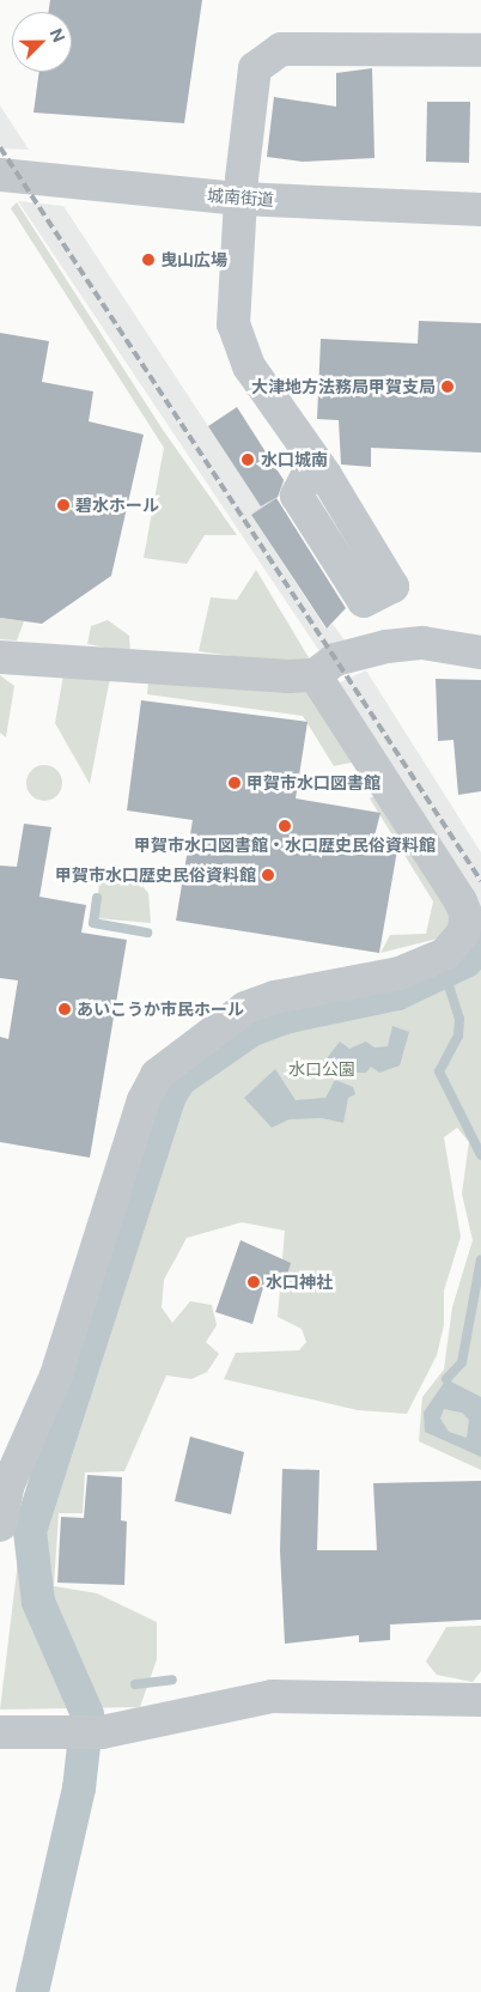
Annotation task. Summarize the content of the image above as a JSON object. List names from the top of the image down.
{
  "streets": {
    "street": ["城南街道"]
  },
  "parks": ["水口公園"],
  "places": [
    "曳山広場",
    "大津地方法務局甲賀支局",
    "水口城南",
    "碧水ホール",
    "甲賀市水口図書館",
    "甲賀市水口図書館・水口歴史民俗資料館",
    "甲賀市水口歴史民俗資料館",
    "あいこうか市民ホール",
    "水口神社"
  ],
  "north": "top right"
}
